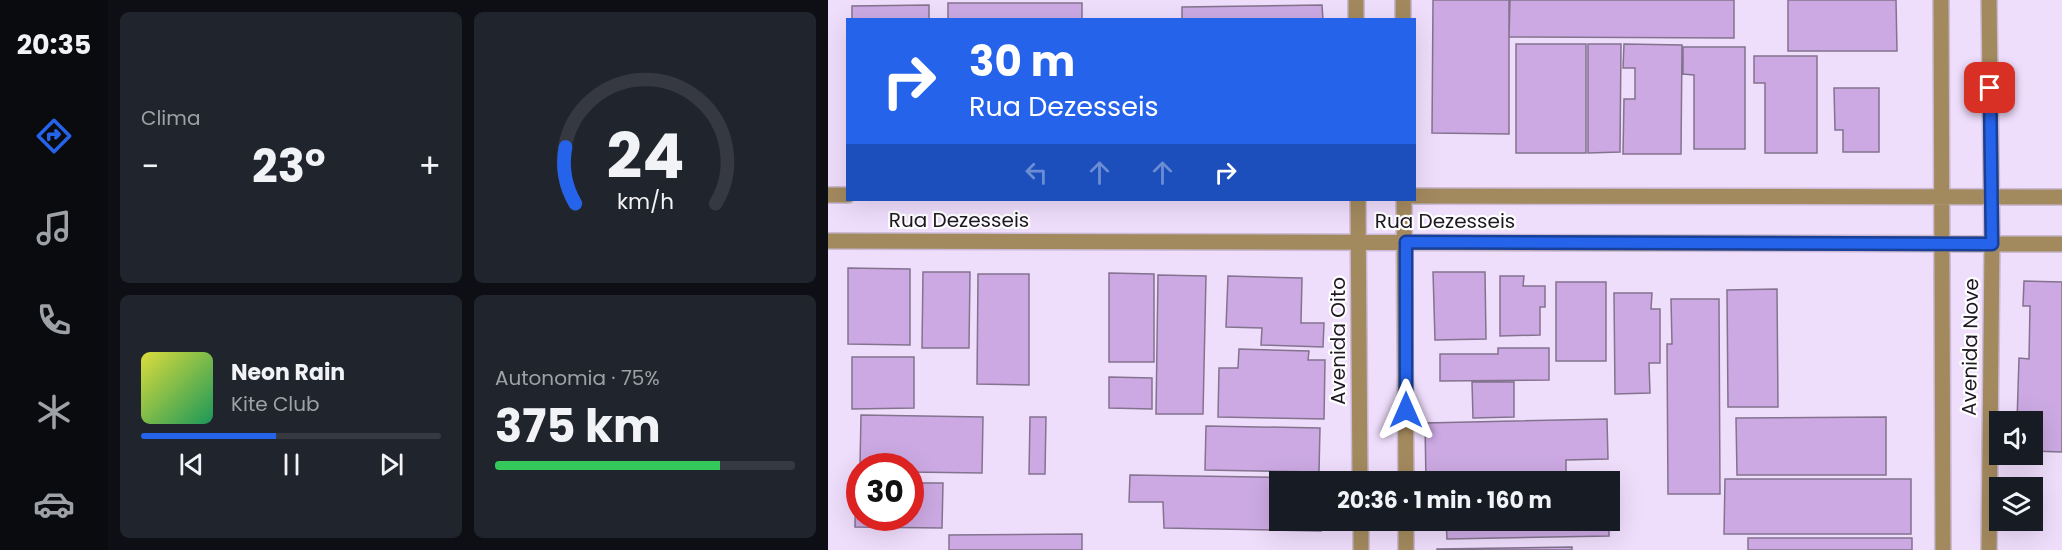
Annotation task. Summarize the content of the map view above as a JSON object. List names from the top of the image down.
{
  "streets": {
    "street": ["Rua Dezesseis", "Avenida Oito", "Avenida Nove"]
  },
  "crossings": [
    ["Rua Dezesseis", "Avenida Oito"],
    ["Rua Dezesseis", "Avenida Nove"]
  ],
  "page": {
    "tabs": "20:35",
    "tile": [
      "Clima",
      ["Autonomia · 75%", "375 km"]
    ],
    "turn": ["30 m", "Rua Dezesseis"],
    "heat": ["−", "23°", "+"],
    "song": ["Neon Rain", "Kite Club"],
    "limit": "30",
    "trip": "20:36 · 1 min · 160 m",
    "gauge": ["24", "km/h"]
  }
}
